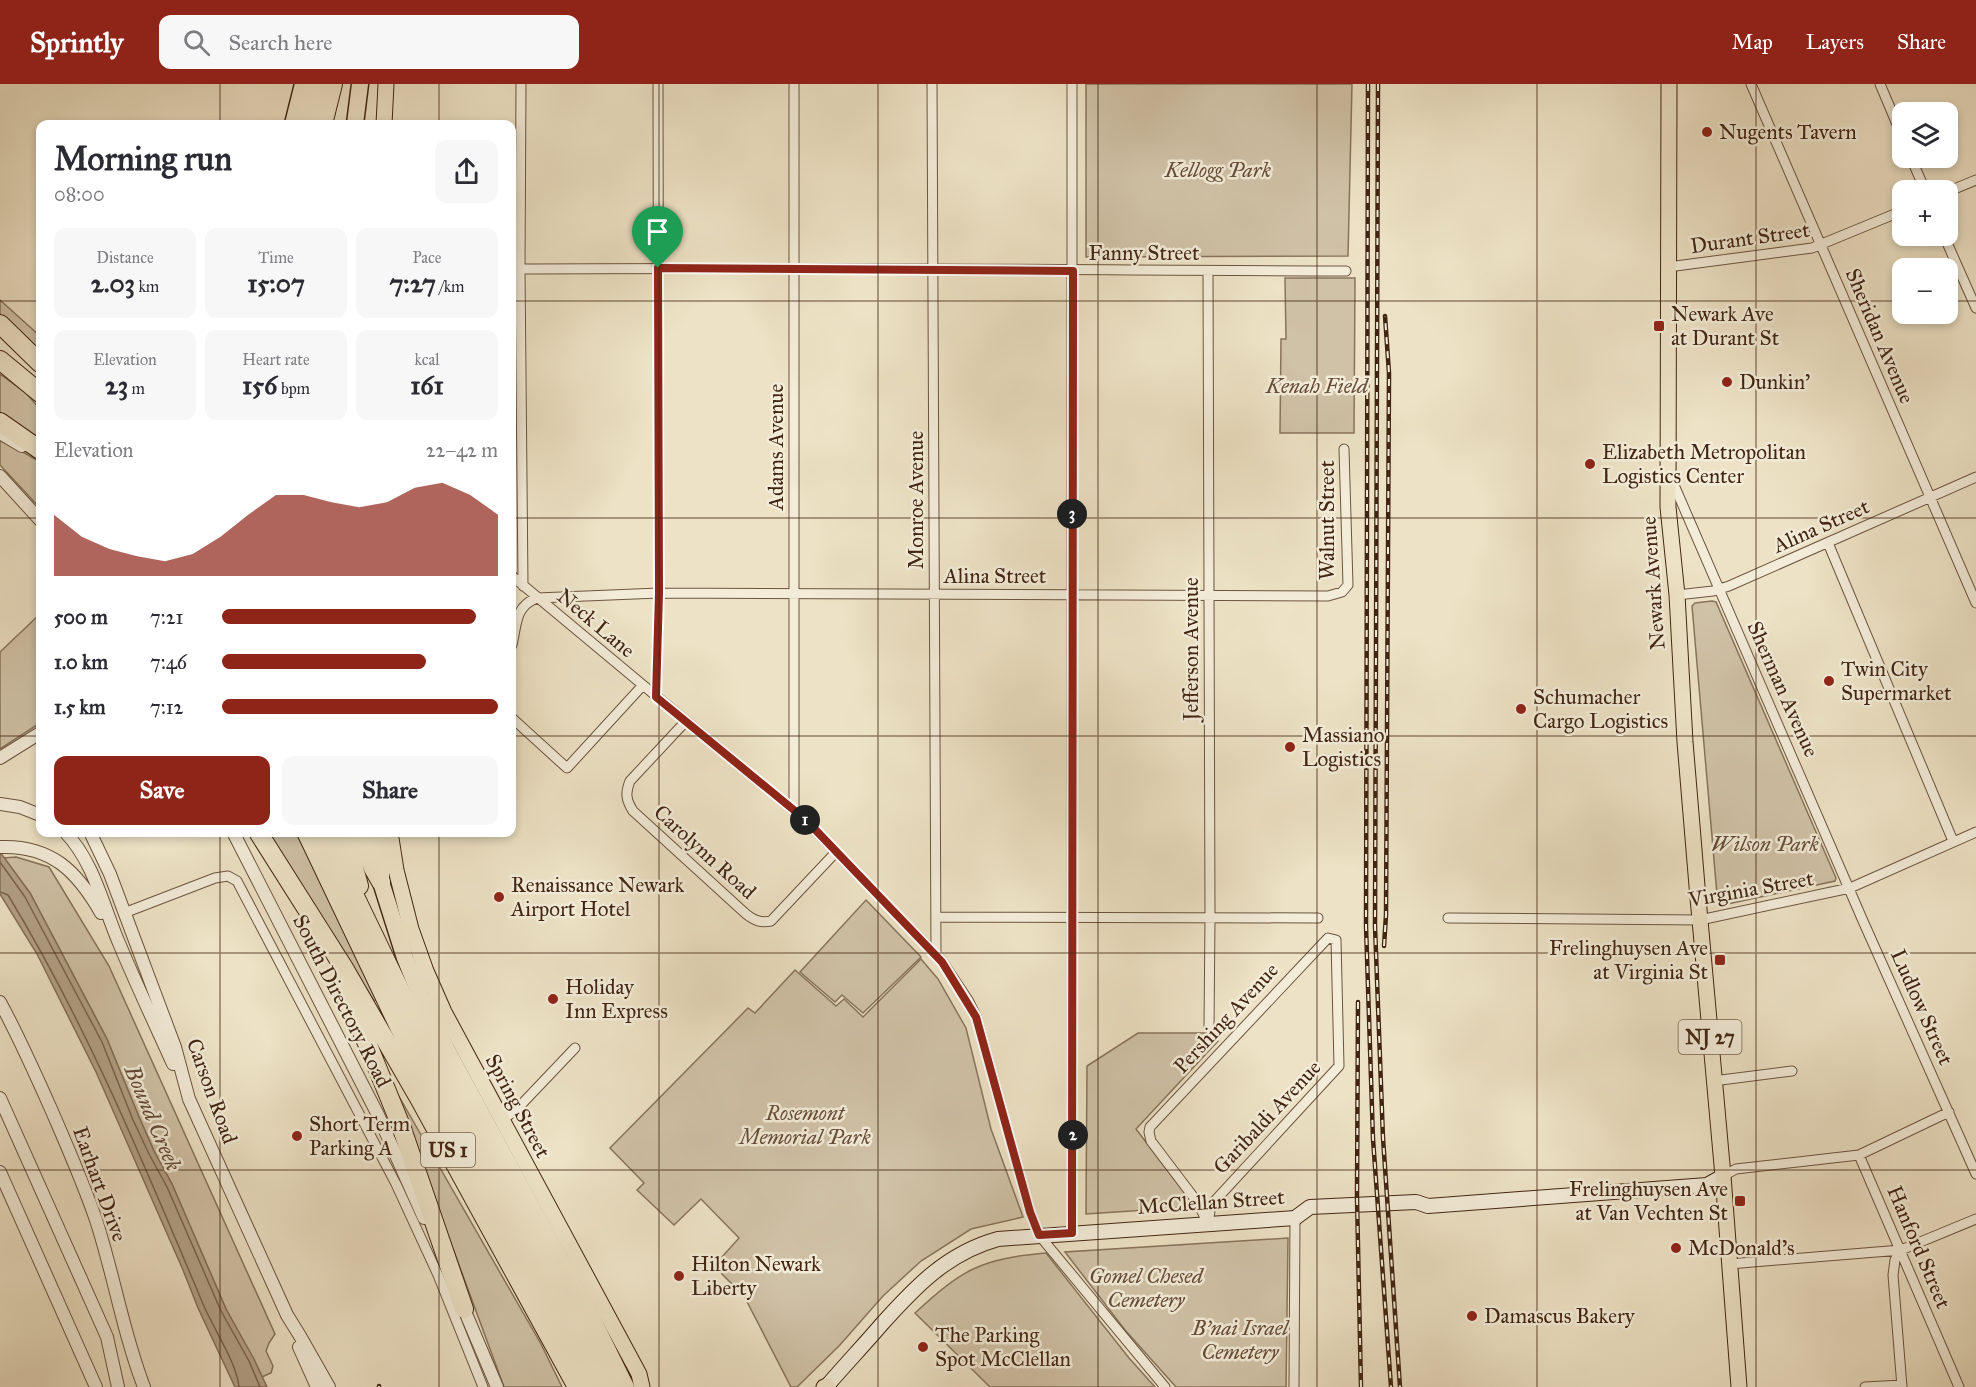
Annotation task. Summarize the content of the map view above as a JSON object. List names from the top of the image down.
{
  "streets": {
    "highway": ["US 1"],
    "main road": [
      "Newark Avenue",
      "NJ 27",
      "Spring Street",
      "McClellan Street"
    ],
    "street": [
      "Durant Street",
      "Fanny Street",
      "Sheridan Avenue",
      "Adams Avenue",
      "Monroe Avenue",
      "Walnut Street",
      "Alina Street",
      "Neck Lane",
      "Jefferson Avenue",
      "Sherman Avenue",
      "Carolynn Road",
      "Virginia Street",
      "South Directory Road",
      "Ludlow Street",
      "Pershing Avenue",
      "Carson Road",
      "Garibaldi Avenue",
      "Earhart Drive",
      "Hanford Street"
    ]
  },
  "crossings": [
    ["Durant Street", "Sheridan Avenue"],
    ["Durant Street", "Newark Avenue"],
    ["Fanny Street", "Adams Avenue"],
    ["Fanny Street", "Monroe Avenue"],
    ["Fanny Street", "Jefferson Avenue"],
    ["Sheridan Avenue", "Alina Street"],
    ["Adams Avenue", "Alina Street"],
    ["Adams Avenue", "Neck Lane"],
    ["Monroe Avenue", "Alina Street"],
    ["Walnut Street", "Alina Street"],
    ["Alina Street", "Newark Avenue"],
    ["Alina Street", "Neck Lane"],
    ["Alina Street", "Jefferson Avenue"],
    ["Alina Street", "Sherman Avenue"],
    ["Newark Avenue", "Sherman Avenue"],
    ["Newark Avenue", "Virginia Street"],
    ["Newark Avenue", "NJ 27"],
    ["Neck Lane", "Carolynn Road"],
    ["Neck Lane", "McClellan Street"],
    ["Sherman Avenue", "Virginia Street"],
    ["Sherman Avenue", "Ludlow Street"],
    ["Virginia Street", "NJ 27"],
    ["Pershing Avenue", "Garibaldi Avenue"],
    ["Pershing Avenue", "McClellan Street"],
    ["NJ 27", "McClellan Street"],
    ["Garibaldi Avenue", "McClellan Street"]
  ],
  "water": ["Bound Creek"],
  "parks": [
    "Kellogg Park",
    "Kenah Field",
    "Wilson Park",
    "Rosemont Memorial Park",
    "Gomel Chesed Cemetery",
    "B'nai Israel Cemetery"
  ],
  "places": {
    "other": [
      "Nugents Tavern",
      "Dunkin'",
      "Elizabeth Metropolitan Logistics Center",
      "Twin City Supermarket",
      "Schumacher Cargo Logistics",
      "Massiano Logistics",
      "Renaissance Newark Airport Hotel",
      "Holiday Inn Express",
      "Short Term Parking A",
      "McDonald's",
      "Hilton Newark Liberty",
      "Damascus Bakery",
      "The Parking Spot McClellan"
    ],
    "transit": ["Newark Ave at Durant St", "Frelinghuysen Ave at Virginia St", "Frelinghuysen Ave at Van Vechten St"]
  },
  "page": {
    "header": "Sprintly",
    "search": "Search here",
    "nav": ["Map", "Layers", "Share"],
    "map_buttons": ["+", "−"],
    "heading": ["Morning run", "08:00"],
    "stats": [
      ["Distance", "2.03 km"],
      ["Time", "15:07"],
      ["Pace", "7:27 /km"],
      ["Elevation", "23 m"],
      ["Heart rate", "156 bpm"],
      ["kcal", "161"]
    ],
    "chart": ["Elevation", "22–42 m"],
    "pins": ["3", "1", "2"],
    "list": [
      {
        "name": "500 m",
        "note": "7:21"
      },
      {
        "name": "1.0 km",
        "note": "7:46"
      },
      {
        "name": "1.5 km",
        "note": "7:12"
      }
    ],
    "buttons": ["Save", "Share"]
  }
}
